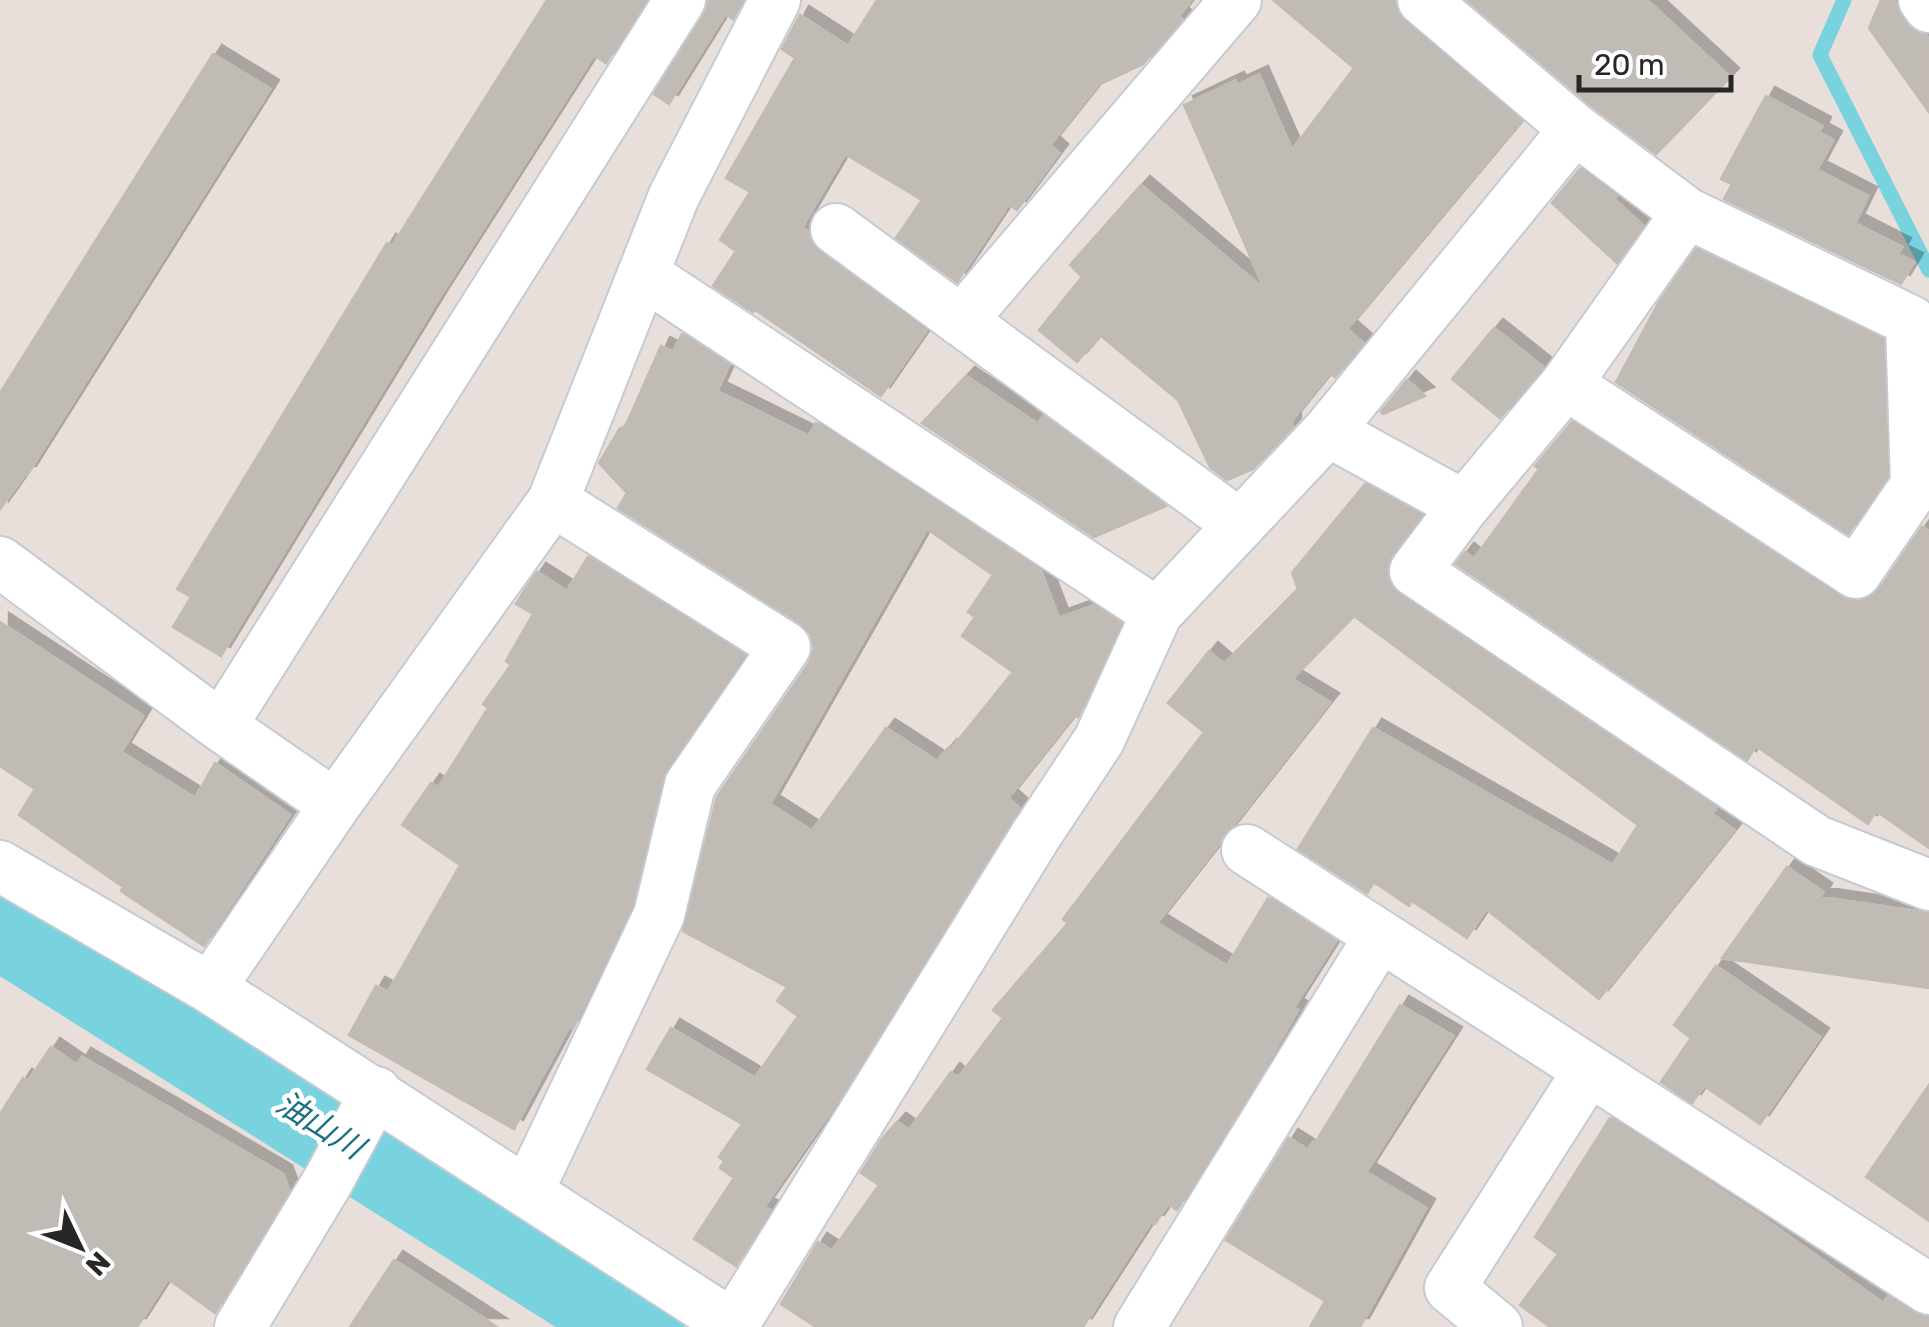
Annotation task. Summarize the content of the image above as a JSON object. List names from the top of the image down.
{
  "water": ["油山川"],
  "scale_bar": "20 m",
  "north": "bottom right"
}
